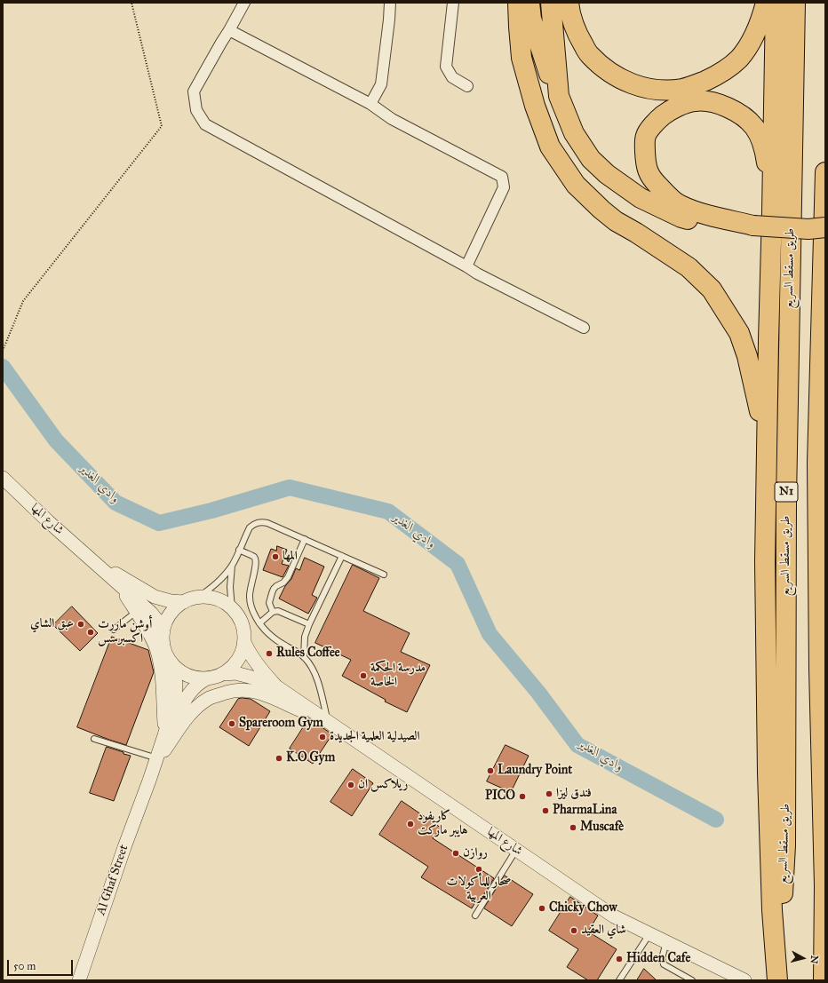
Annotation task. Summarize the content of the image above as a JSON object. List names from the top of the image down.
{
  "streets": {
    "highway": ["طريق مسقط السريع", "N1"],
    "street": ["شارع المها", "Al Ghaf Street"]
  },
  "water": ["وادي الغدير"],
  "places": [
    "المها",
    "عبق الشاي",
    "أوشن ماررت اكسبرسس",
    "Rules Coffee",
    "مدرسة الحكمة الخاصة",
    "Spareroom Gym",
    "الصيدلية العلمية الجديدة",
    "K.O Gym",
    "Laundry Point",
    "ريلاكس ان",
    "فندق ليزا",
    "PICO",
    "PharmaLina",
    "كاريفود هايبر ماركت",
    "Muscafè",
    "روازن",
    "صحار للمأكولات العربية",
    "Chicky Chow",
    "شاي العقيد",
    "Hidden Cafe"
  ],
  "scale_bar": "50 m",
  "north": "right"
}
